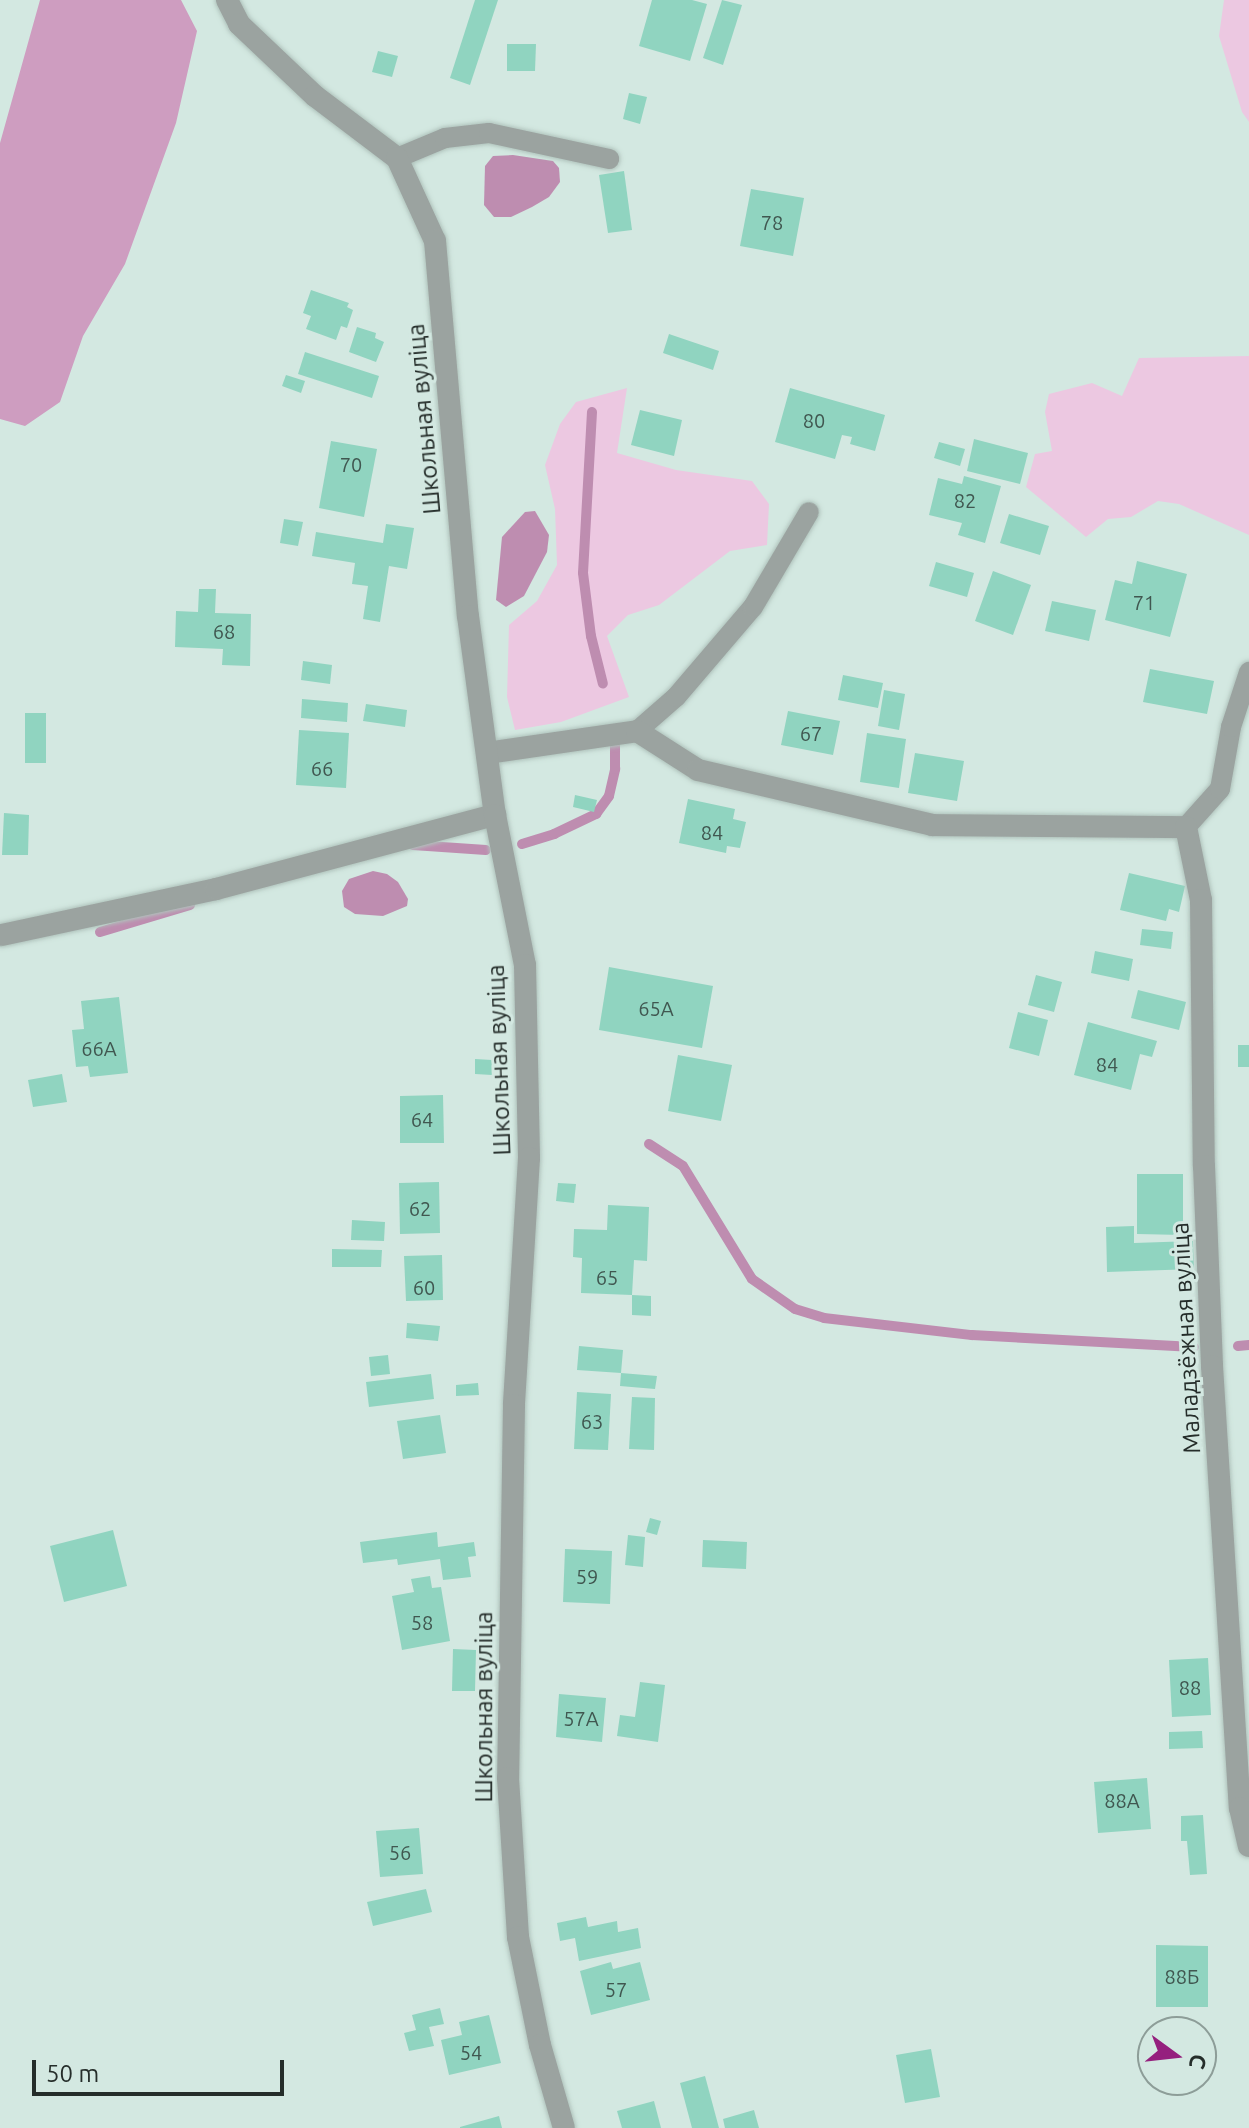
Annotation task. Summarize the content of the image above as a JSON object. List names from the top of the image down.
{
  "streets": {
    "street": ["Школьная вуліца", "Маладзёжная вуліца"]
  },
  "house_numbers": [
    "78",
    "80",
    "70",
    "82",
    "71",
    "68",
    "67",
    "66",
    "84",
    "65А",
    "66А",
    "84",
    "64",
    "62",
    "65",
    "60",
    "63",
    "59",
    "58",
    "88",
    "57А",
    "88А",
    "56",
    "88Б",
    "57",
    "54"
  ],
  "scale_bar": "50 m",
  "north": "right"
}
